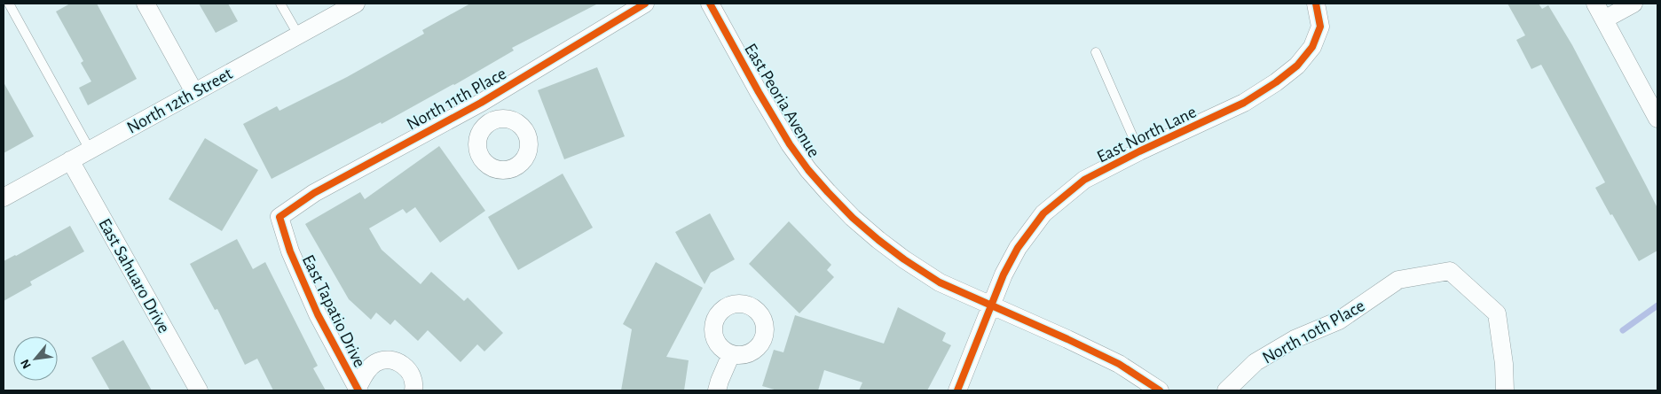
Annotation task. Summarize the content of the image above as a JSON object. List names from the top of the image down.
{
  "streets": {
    "street": [
      "North 11th Place",
      "North 12th Street",
      "East Peoria Avenue",
      "East North Lane",
      "East Sahuaro Drive",
      "East Tapatio Drive",
      "North 10th Place"
    ]
  },
  "crossings": [
    ["North 11th Place", "East Tapatio Drive"],
    ["North 12th Street", "East Sahuaro Drive"],
    ["East Peoria Avenue", "East North Lane"]
  ],
  "north": "bottom left"
}
